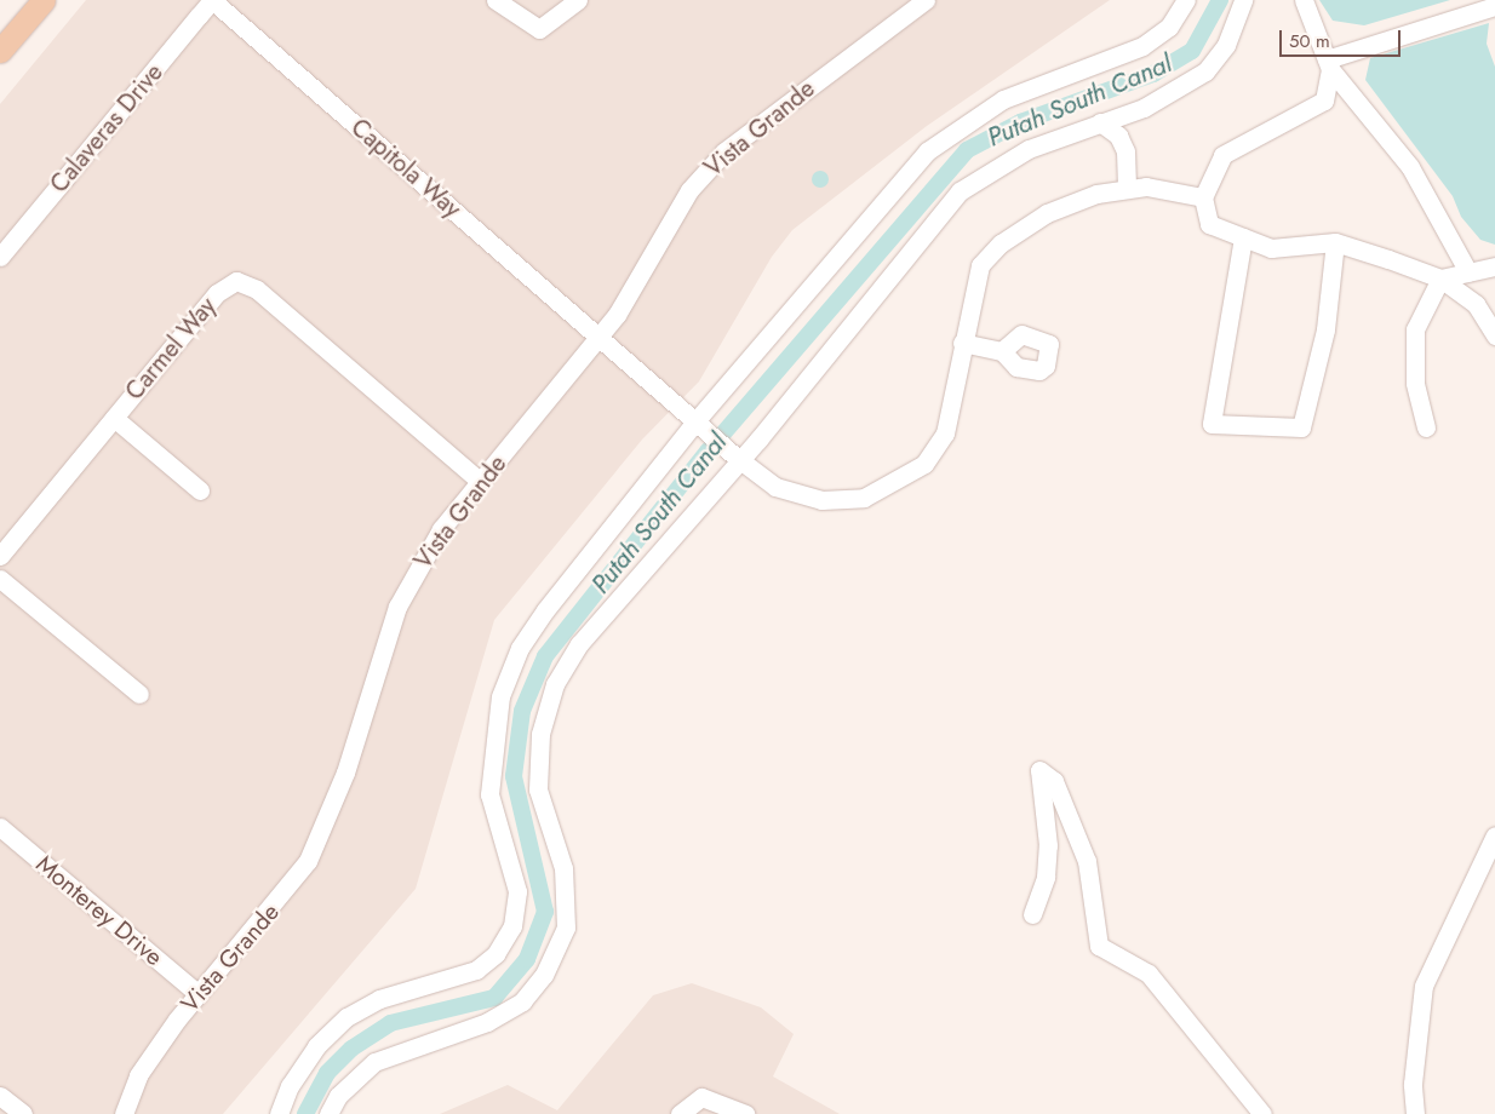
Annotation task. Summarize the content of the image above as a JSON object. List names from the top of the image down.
{
  "streets": {
    "street": [
      "Calaveras Drive",
      "Vista Grande",
      "Capitola Way",
      "Carmel Way",
      "Monterey Drive"
    ]
  },
  "crossings": [
    ["Calaveras Drive", "Capitola Way"],
    ["Vista Grande", "Capitola Way"],
    ["Vista Grande", "Carmel Way"],
    ["Vista Grande", "Monterey Drive"]
  ],
  "water": ["Putah South Canal"],
  "scale_bar": "50 m"
}
